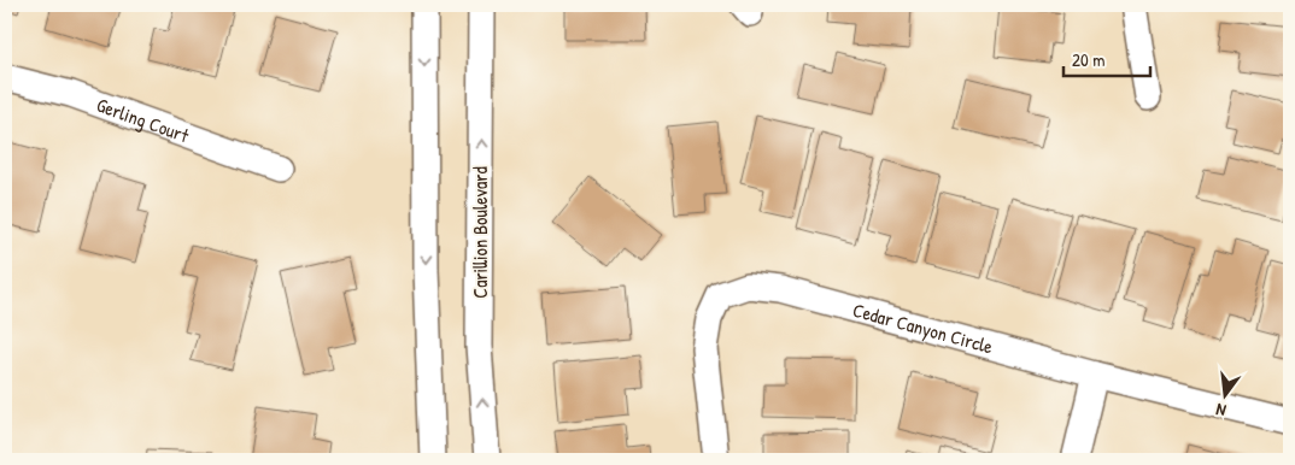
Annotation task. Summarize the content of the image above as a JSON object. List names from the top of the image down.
{
  "streets": {
    "street": ["Gerling Court", "Carillion Boulevard", "Cedar Canyon Circle"]
  },
  "scale_bar": "20 m",
  "north": "bottom"
}
